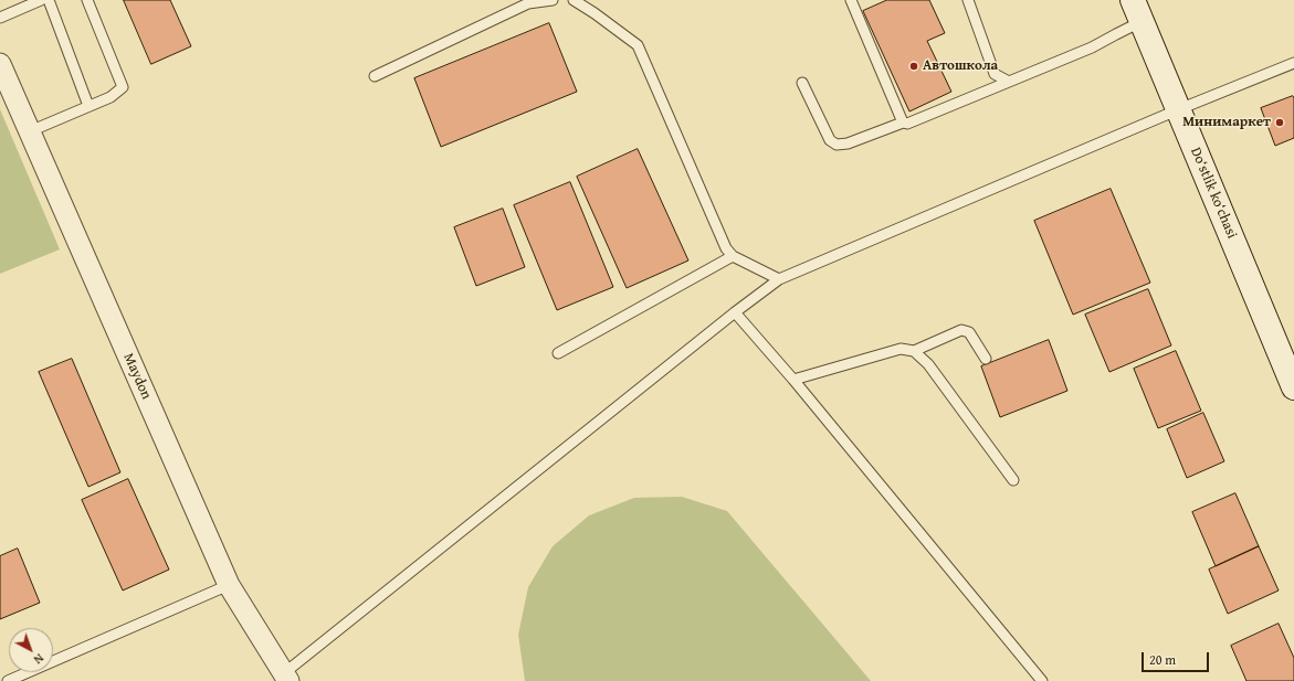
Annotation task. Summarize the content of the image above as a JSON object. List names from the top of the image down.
{
  "streets": {
    "street": ["Do‘stlik ko‘chasi", "Maydon"]
  },
  "places": ["Автошкола", "Минимаркет"],
  "scale_bar": "20 m",
  "north": "bottom right"
}
